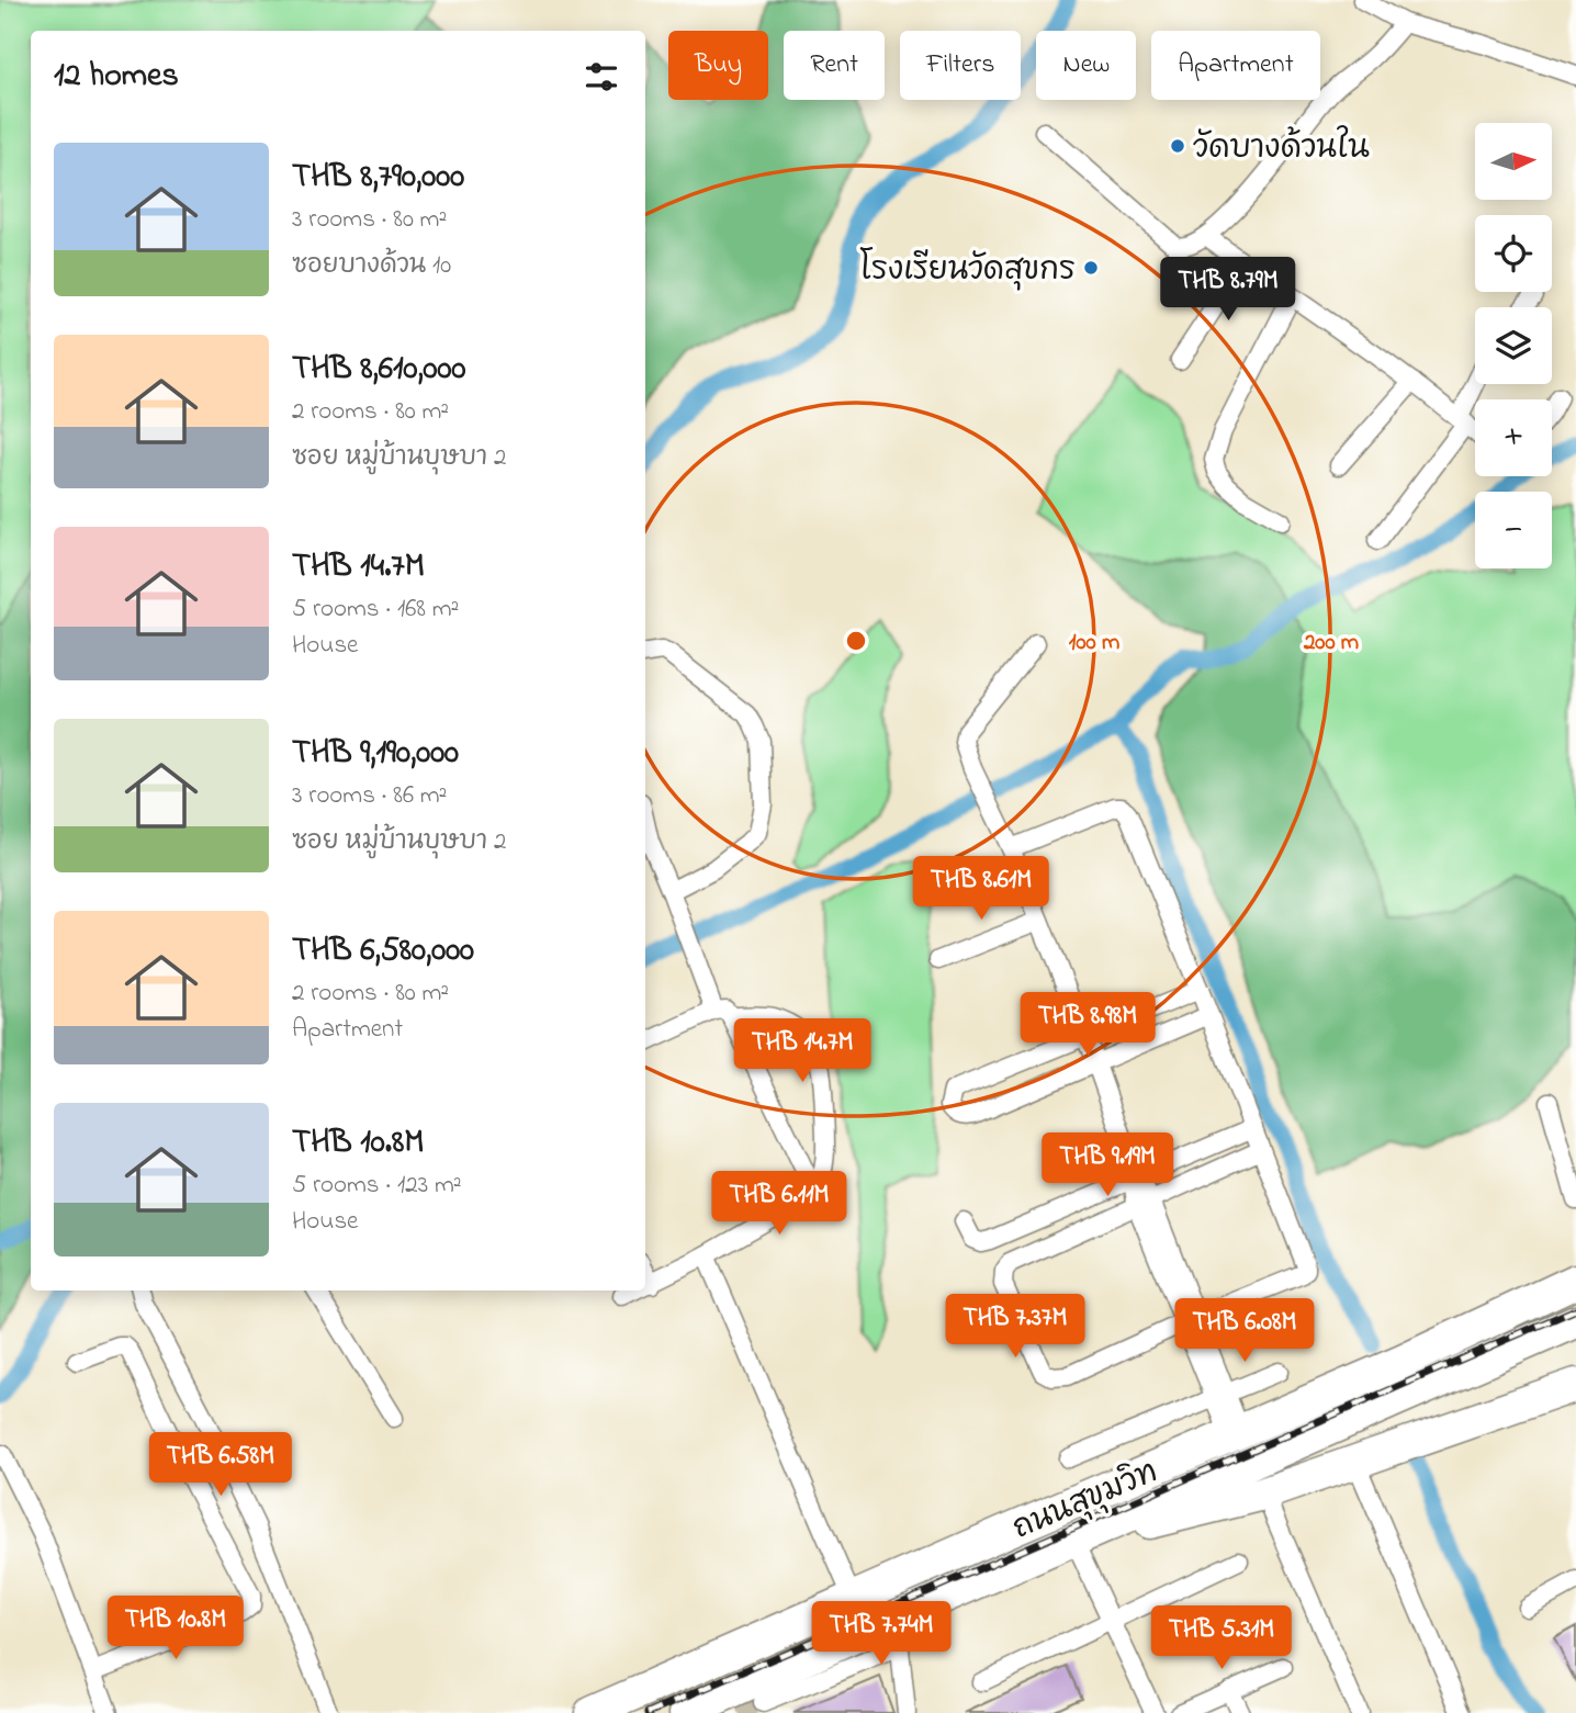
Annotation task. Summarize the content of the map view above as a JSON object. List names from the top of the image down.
{
  "streets": {
    "highway": ["ถนนสุขุมวิท"]
  },
  "places": ["วัดบางด้วนใน", "โรงเรียนวัดสุขกร"],
  "north": "right",
  "page": {
    "chip": [
      "Buy",
      "Rent",
      "Filters",
      "New",
      "Apartment"
    ],
    "heading": "12 homes",
    "map_buttons": ["+", "−"],
    "list": [
      {
        "name": "THB 8,790,000",
        "note": "3 rooms · 80 m² · ซอยบางด้วน 10"
      },
      {
        "name": "THB 8,610,000",
        "note": "2 rooms · 80 m² · ซอย หมู่บ้านบุษบา 2"
      },
      {
        "name": "THB 14.7M",
        "note": "5 rooms · 168 m² · House"
      },
      {
        "name": "THB 9,190,000",
        "note": "3 rooms · 86 m² · ซอย หมู่บ้านบุษบา 2"
      },
      {
        "name": "THB 6,580,000",
        "note": "2 rooms · 80 m² · Apartment"
      },
      {
        "name": "THB 10.8M",
        "note": "5 rooms · 123 m² · House"
      }
    ],
    "price": [
      "THB 8.79M",
      "THB 8.61M",
      "THB 8.98M",
      "THB 14.7M",
      "THB 9.19M",
      "THB 6.11M",
      "THB 7.37M",
      "THB 6.08M",
      "THB 6.58M",
      "THB 10.8M",
      "THB 7.74M",
      "THB 5.31M"
    ]
  },
  "rings": ["100 m", "200 m"]
}
